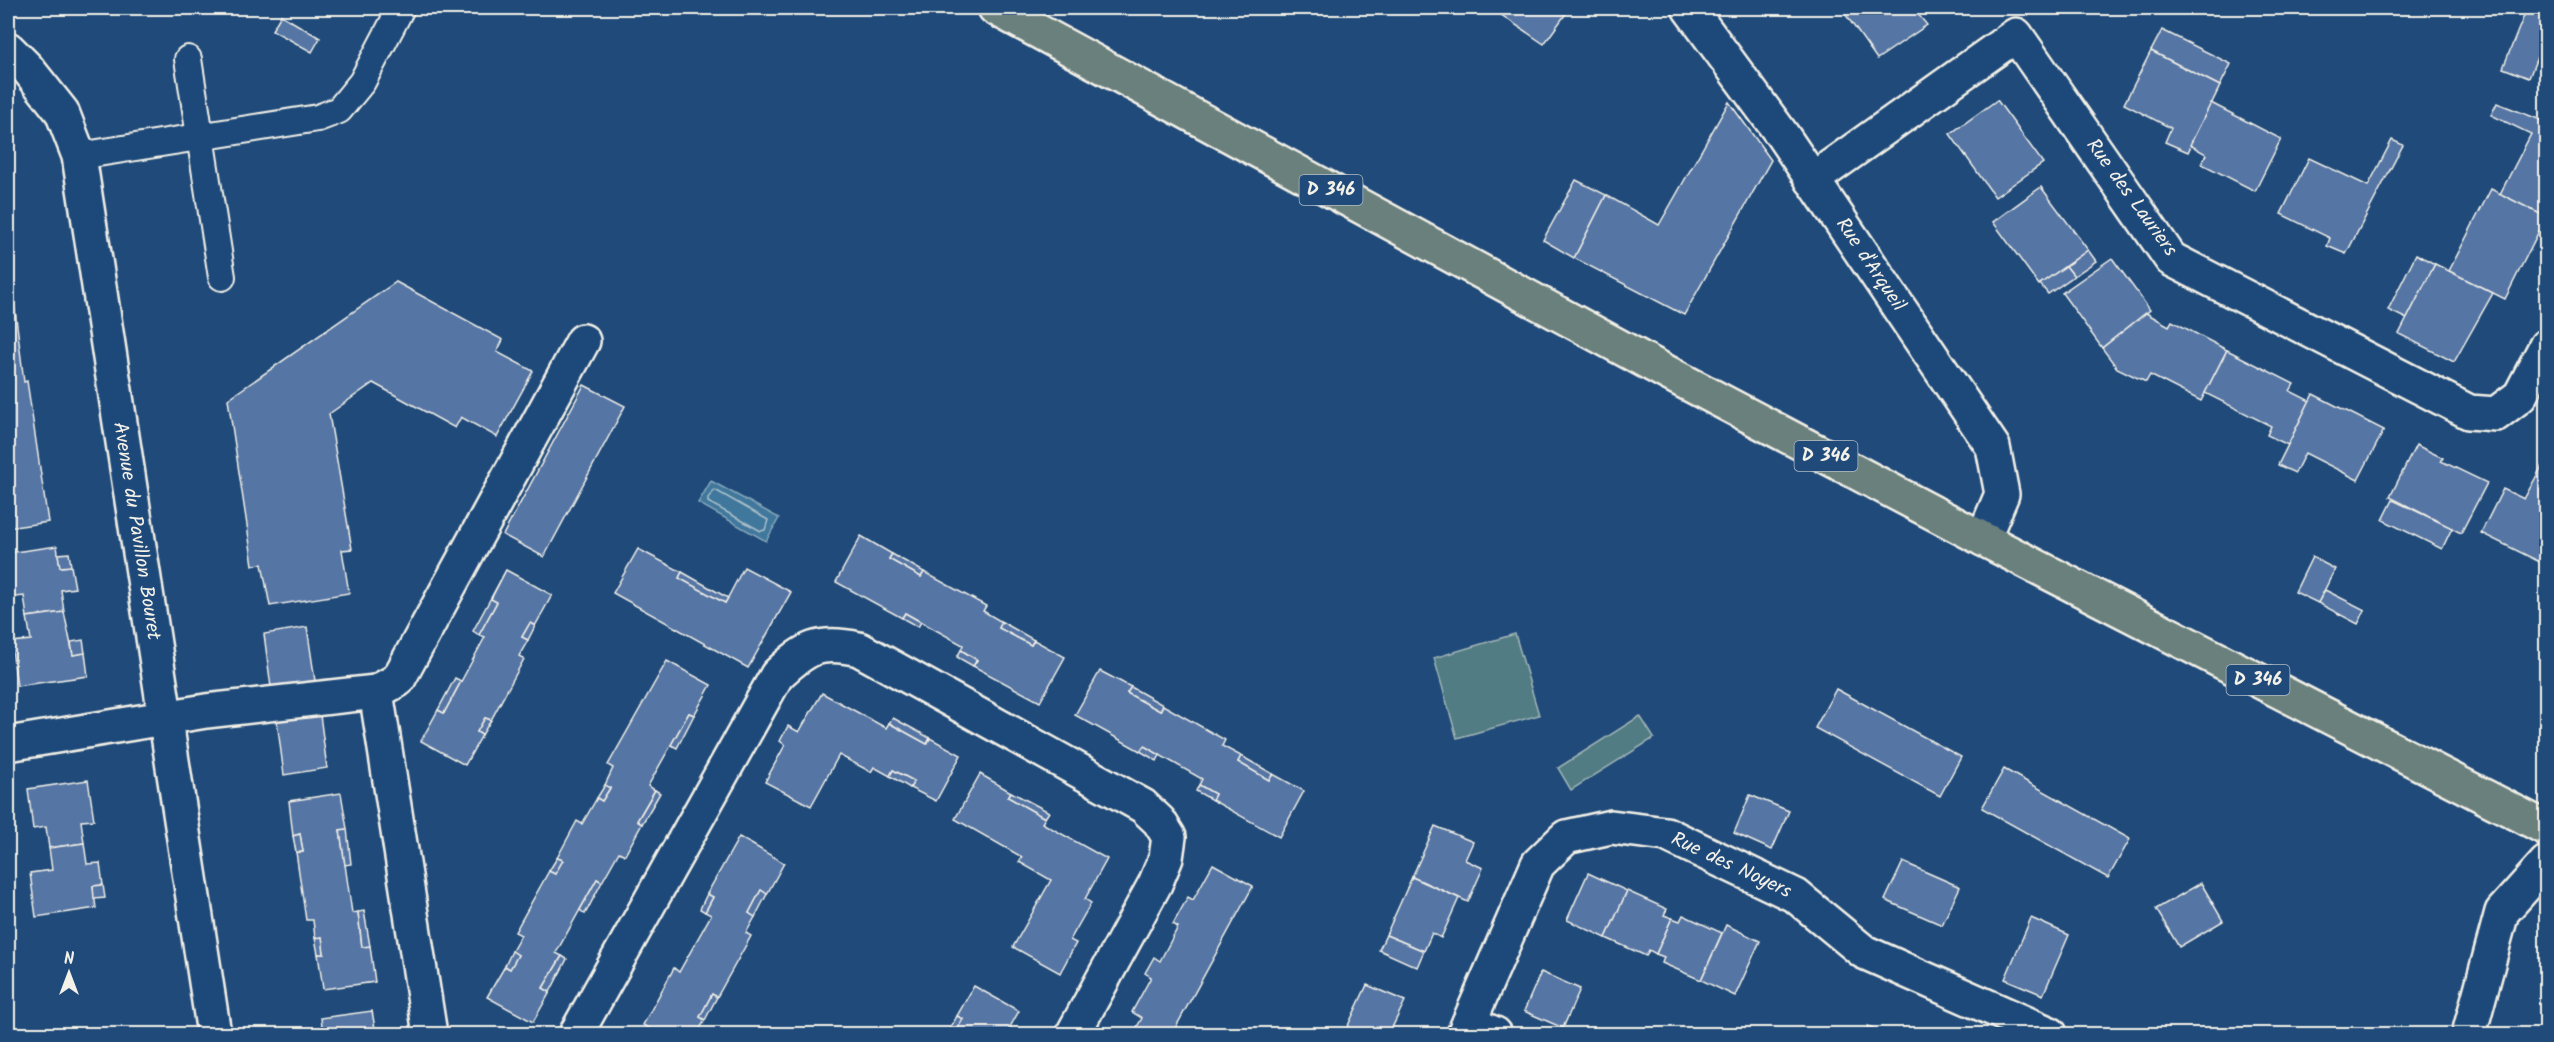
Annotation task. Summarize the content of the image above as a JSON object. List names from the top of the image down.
{
  "streets": {
    "main road": ["D 346"],
    "street": [
      "Rue des Lauriers",
      "Rue d'Arqueil",
      "Avenue du Pavillon Bouret",
      "Rue des Noyers"
    ]
  },
  "crossings": [
    ["D 346", "Rue d'Arqueil"],
    ["Rue des Lauriers", "Rue d'Arqueil"]
  ],
  "north": "top"
}
